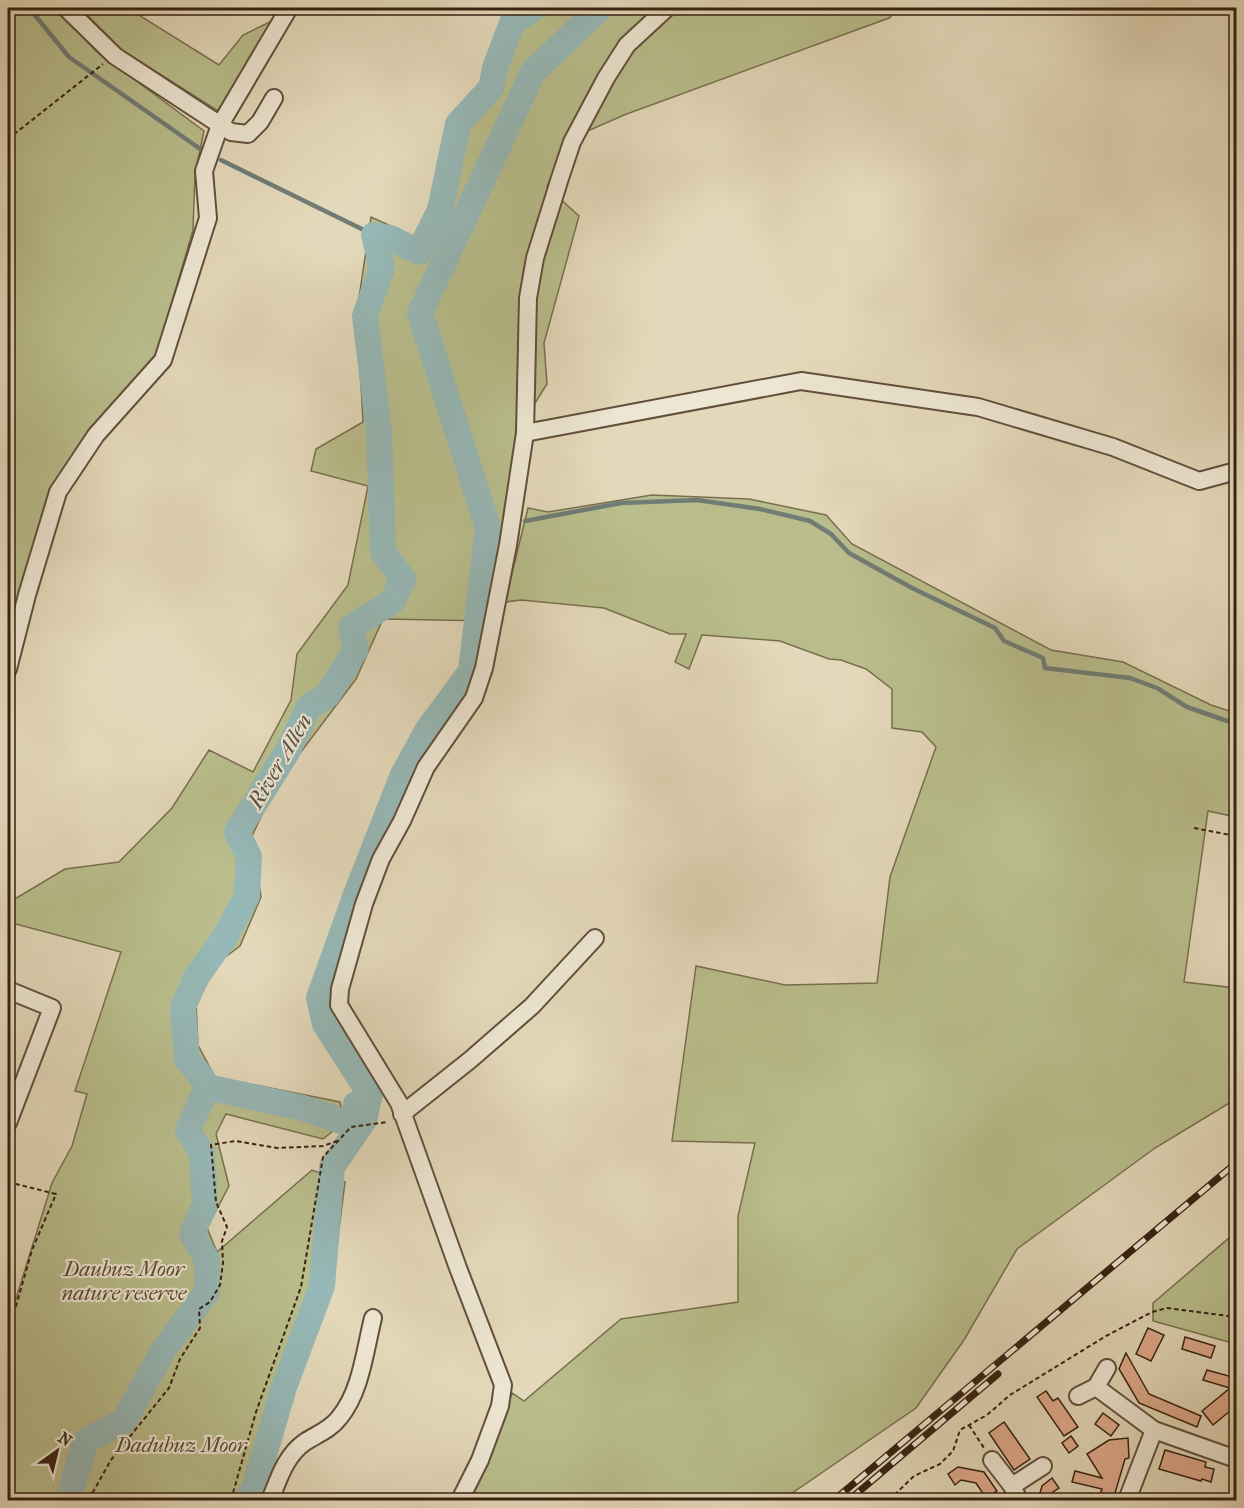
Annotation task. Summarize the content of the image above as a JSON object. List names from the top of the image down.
{
  "water": ["River Allen"],
  "parks": ["Daubuz Moor nature reserve", "Dadubuz Moor"],
  "north": "top right"
}
